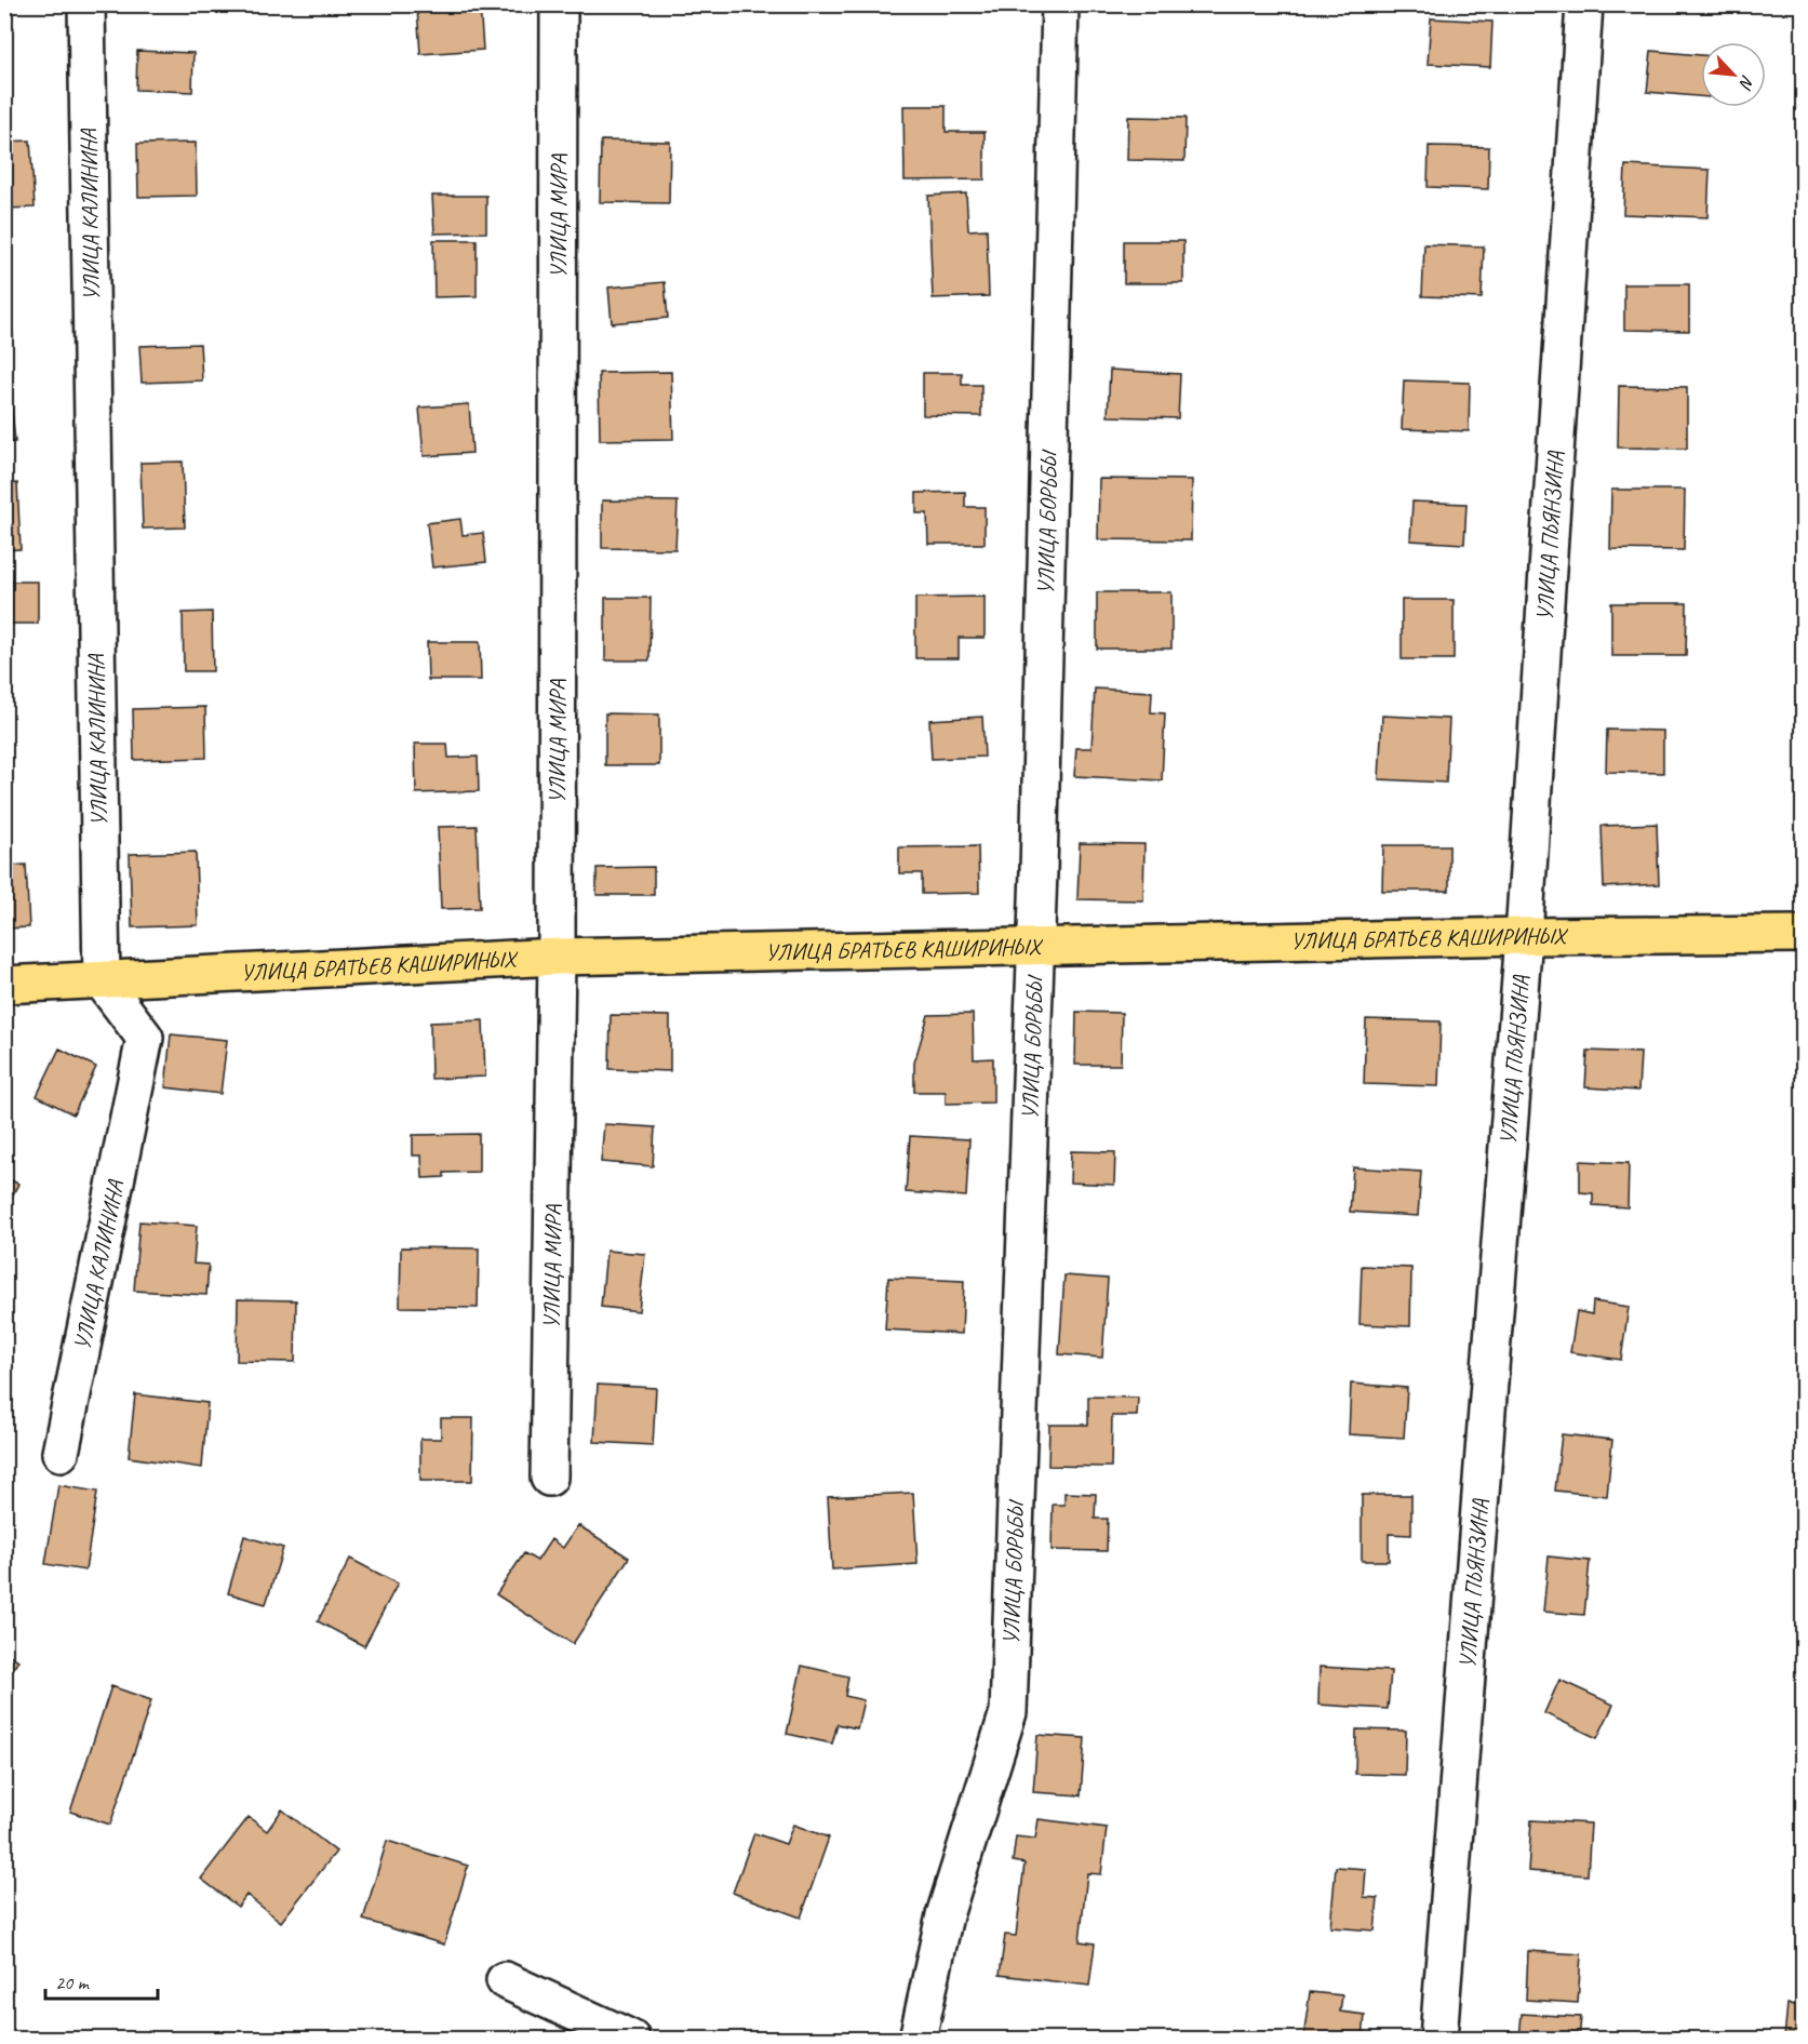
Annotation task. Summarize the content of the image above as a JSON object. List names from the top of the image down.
{
  "streets": {
    "main road": ["УЛИЦА БРАТЬЕВ КАШИРИНЫХ"],
    "street": [
      "УЛИЦА КАЛИНИНА",
      "УЛИЦА МИРА",
      "УЛИЦА БОРЬБЫ",
      "УЛИЦА ПЬЯНЗИНА"
    ]
  },
  "crossings": [
    ["УЛИЦА КАЛИНИНА", "УЛИЦА БРАТЬЕВ КАШИРИНЫХ"],
    ["УЛИЦА МИРА", "УЛИЦА БРАТЬЕВ КАШИРИНЫХ"],
    ["УЛИЦА БОРЬБЫ", "УЛИЦА БРАТЬЕВ КАШИРИНЫХ"],
    ["УЛИЦА ПЬЯНЗИНА", "УЛИЦА БРАТЬЕВ КАШИРИНЫХ"]
  ],
  "scale_bar": "20 m",
  "north": "bottom right"
}
